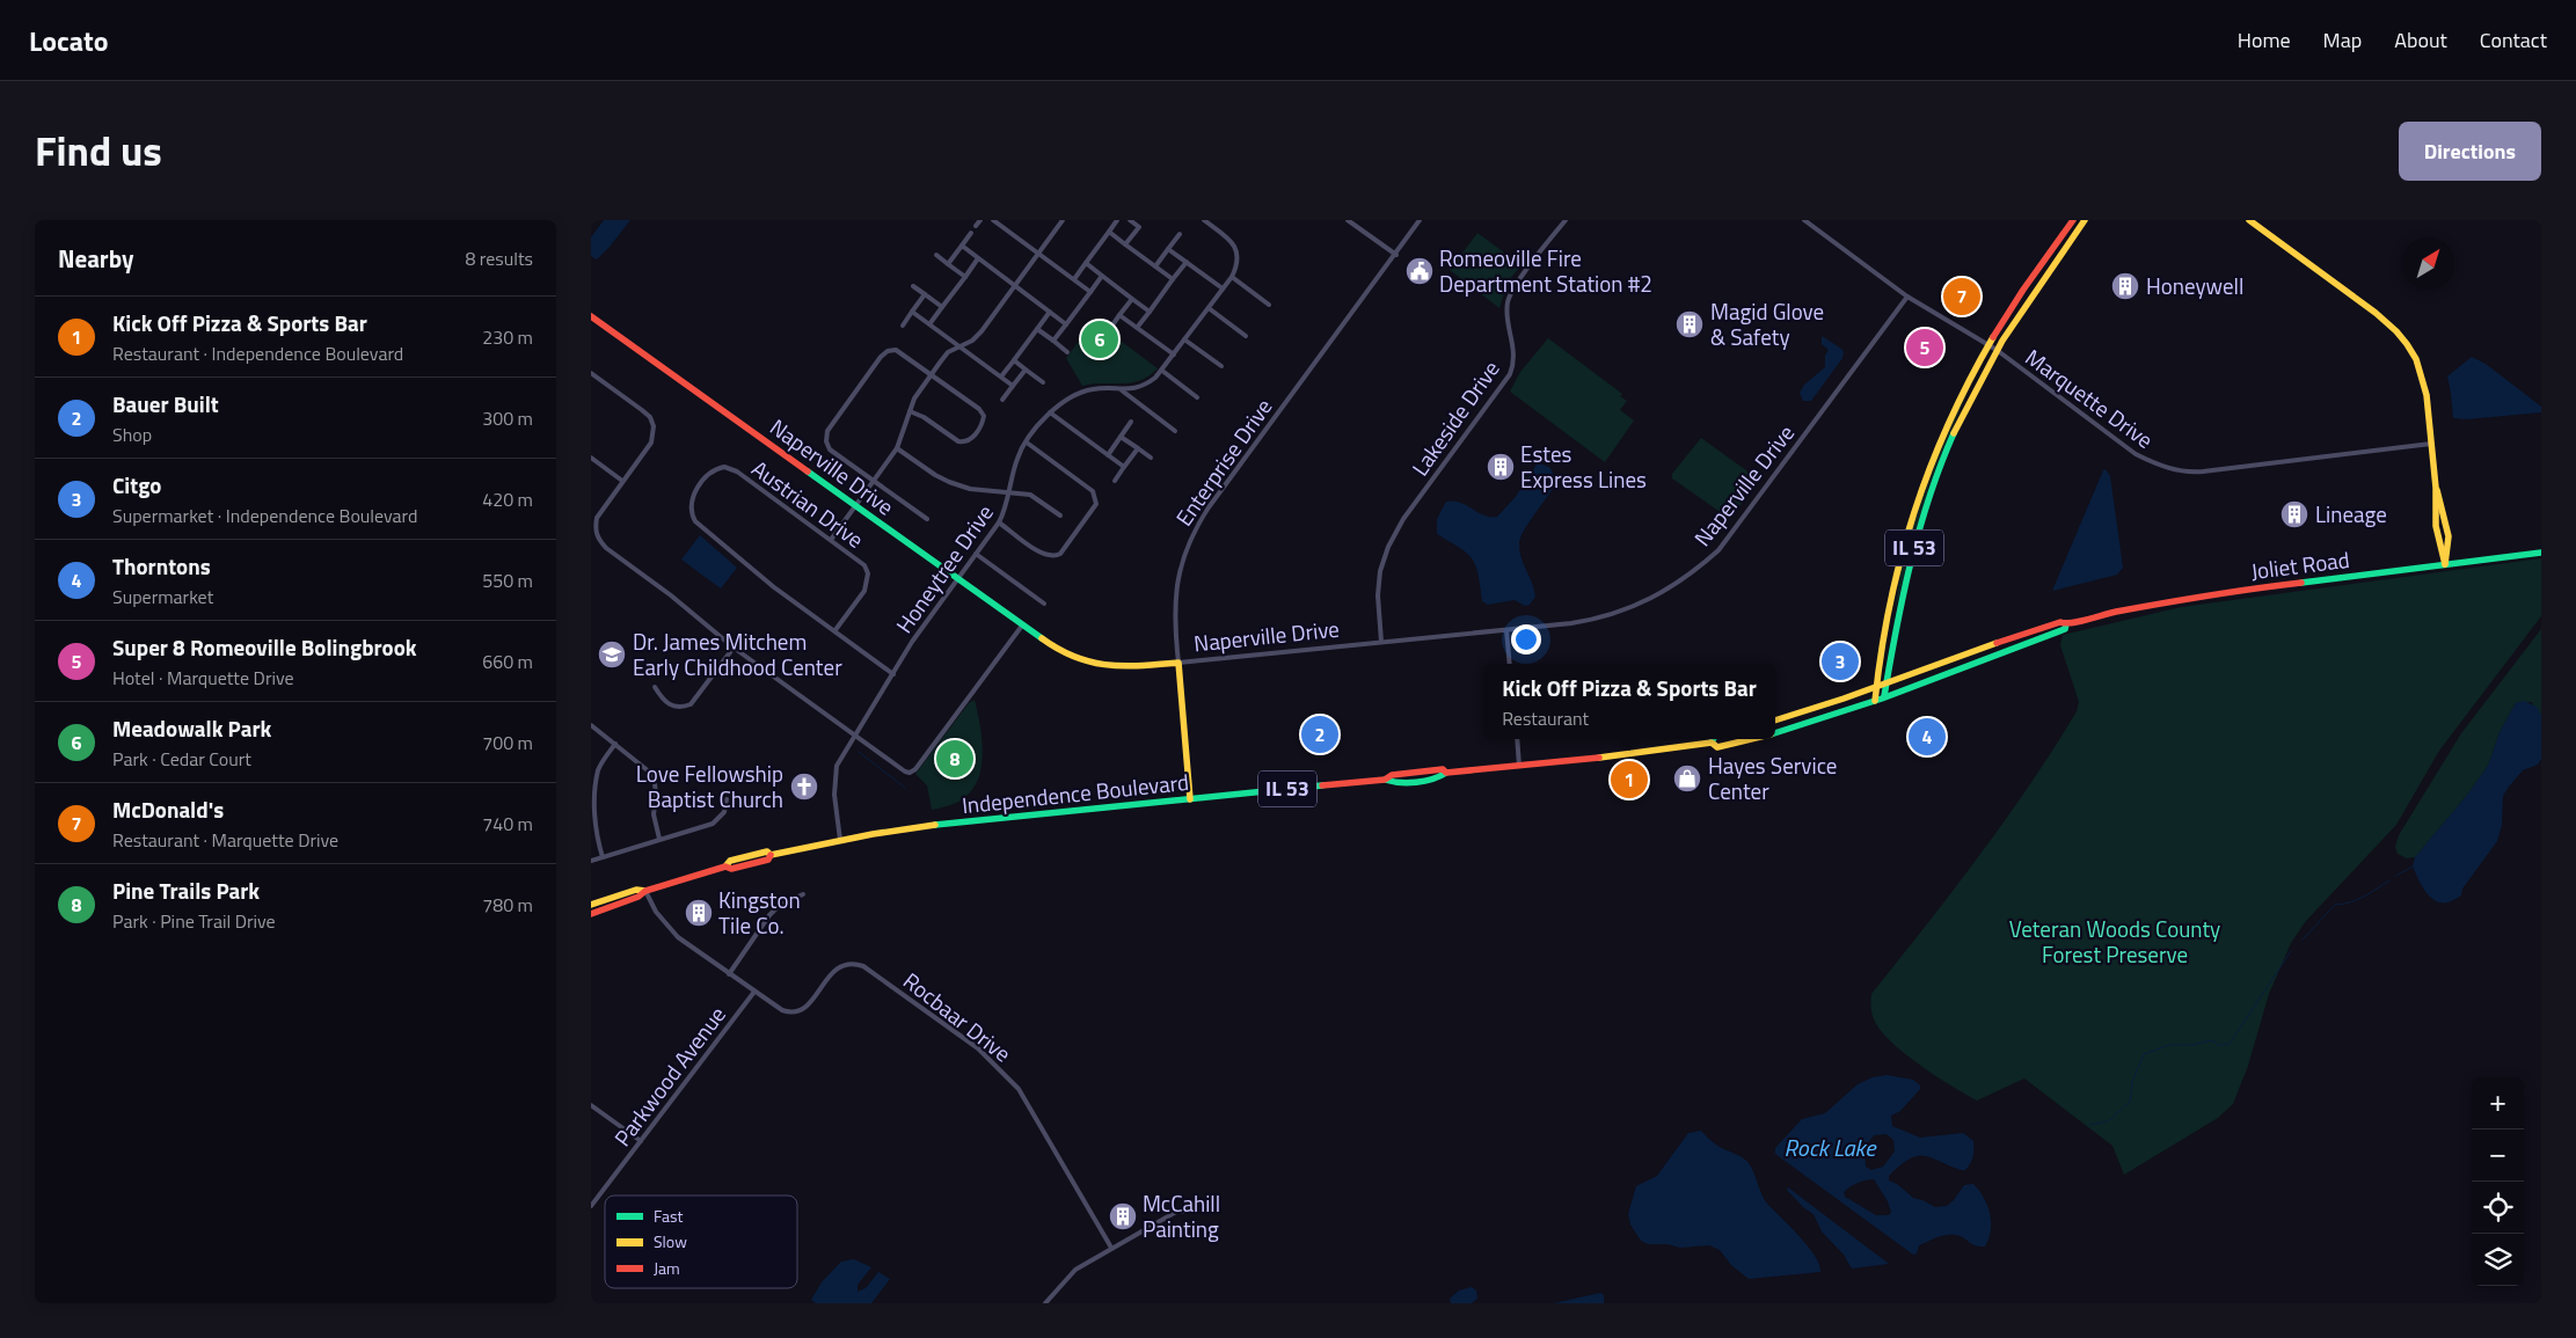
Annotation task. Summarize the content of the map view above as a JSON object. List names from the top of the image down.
{
  "streets": {
    "main road": [
      "Enterprise Drive",
      "Naperville Drive",
      "IL 53",
      "Joliet Road",
      "Independence Boulevard"
    ],
    "street": [
      "Marquette Drive",
      "Lakeside Drive",
      "Austrian Drive",
      "Honeytree Drive",
      "Rocbaar Drive",
      "Parkwood Avenue"
    ]
  },
  "crossings": [
    ["Marquette Drive", "Naperville Drive"],
    ["Marquette Drive", "IL 53"],
    ["Lakeside Drive", "Naperville Drive"],
    ["Enterprise Drive", "Naperville Drive"],
    ["Enterprise Drive", "Independence Boulevard"],
    ["Naperville Drive", "Honeytree Drive"],
    ["IL 53", "Joliet Road"],
    ["IL 53", "Independence Boulevard"],
    ["Joliet Road", "Independence Boulevard"],
    ["Honeytree Drive", "Independence Boulevard"],
    ["Rocbaar Drive", "Parkwood Avenue"]
  ],
  "water": ["Rock Lake"],
  "parks": ["Veteran Woods County Forest Preserve"],
  "places": {
    "public building": ["Romeoville Fire Department Station #2"],
    "building": [
      "Honeywell",
      "Magid Glove & Safety",
      "Estes Express Lines",
      "Lineage",
      "Kingston Tile Co.",
      "McCahill Painting"
    ],
    "school or university": ["Dr. James Mitchem Early Childhood Center"],
    "shop": ["Hayes Service Center"],
    "church": ["Love Fellowship Baptist Church"]
  },
  "legend": ["Fast", "Slow", "Jam"],
  "north": "top right",
  "page": {
    "header": "Locato",
    "nav": [
      "Home",
      "Map",
      "About",
      "Contact"
    ],
    "title": "Find us",
    "buttons": "Directions",
    "heading": ["Nearby", "8 results"],
    "pins": [
      "7",
      "6",
      "5",
      "3",
      "2",
      "4",
      "8",
      "1"
    ],
    "list": [
      {
        "mark": "1",
        "name": "Kick Off Pizza & Sports Bar",
        "note": "Restaurant · Independence Boulevard",
        "value": "230 m"
      },
      {
        "mark": "2",
        "name": "Bauer Built",
        "note": "Shop",
        "value": "300 m"
      },
      {
        "mark": "3",
        "name": "Citgo",
        "note": "Supermarket · Independence Boulevard",
        "value": "420 m"
      },
      {
        "mark": "4",
        "name": "Thorntons",
        "note": "Supermarket",
        "value": "550 m"
      },
      {
        "mark": "5",
        "name": "Super 8 Romeoville Bolingbrook",
        "note": "Hotel · Marquette Drive",
        "value": "660 m"
      },
      {
        "mark": "6",
        "name": "Meadowalk Park",
        "note": "Park · Cedar Court",
        "value": "700 m"
      },
      {
        "mark": "7",
        "name": "McDonald's",
        "note": "Restaurant · Marquette Drive",
        "value": "740 m"
      },
      {
        "mark": "8",
        "name": "Pine Trails Park",
        "note": "Park · Pine Trail Drive",
        "value": "780 m"
      }
    ],
    "popup": ["Kick Off Pizza & Sports Bar", "Restaurant"],
    "map_buttons": ["+", "−"]
  }
}
